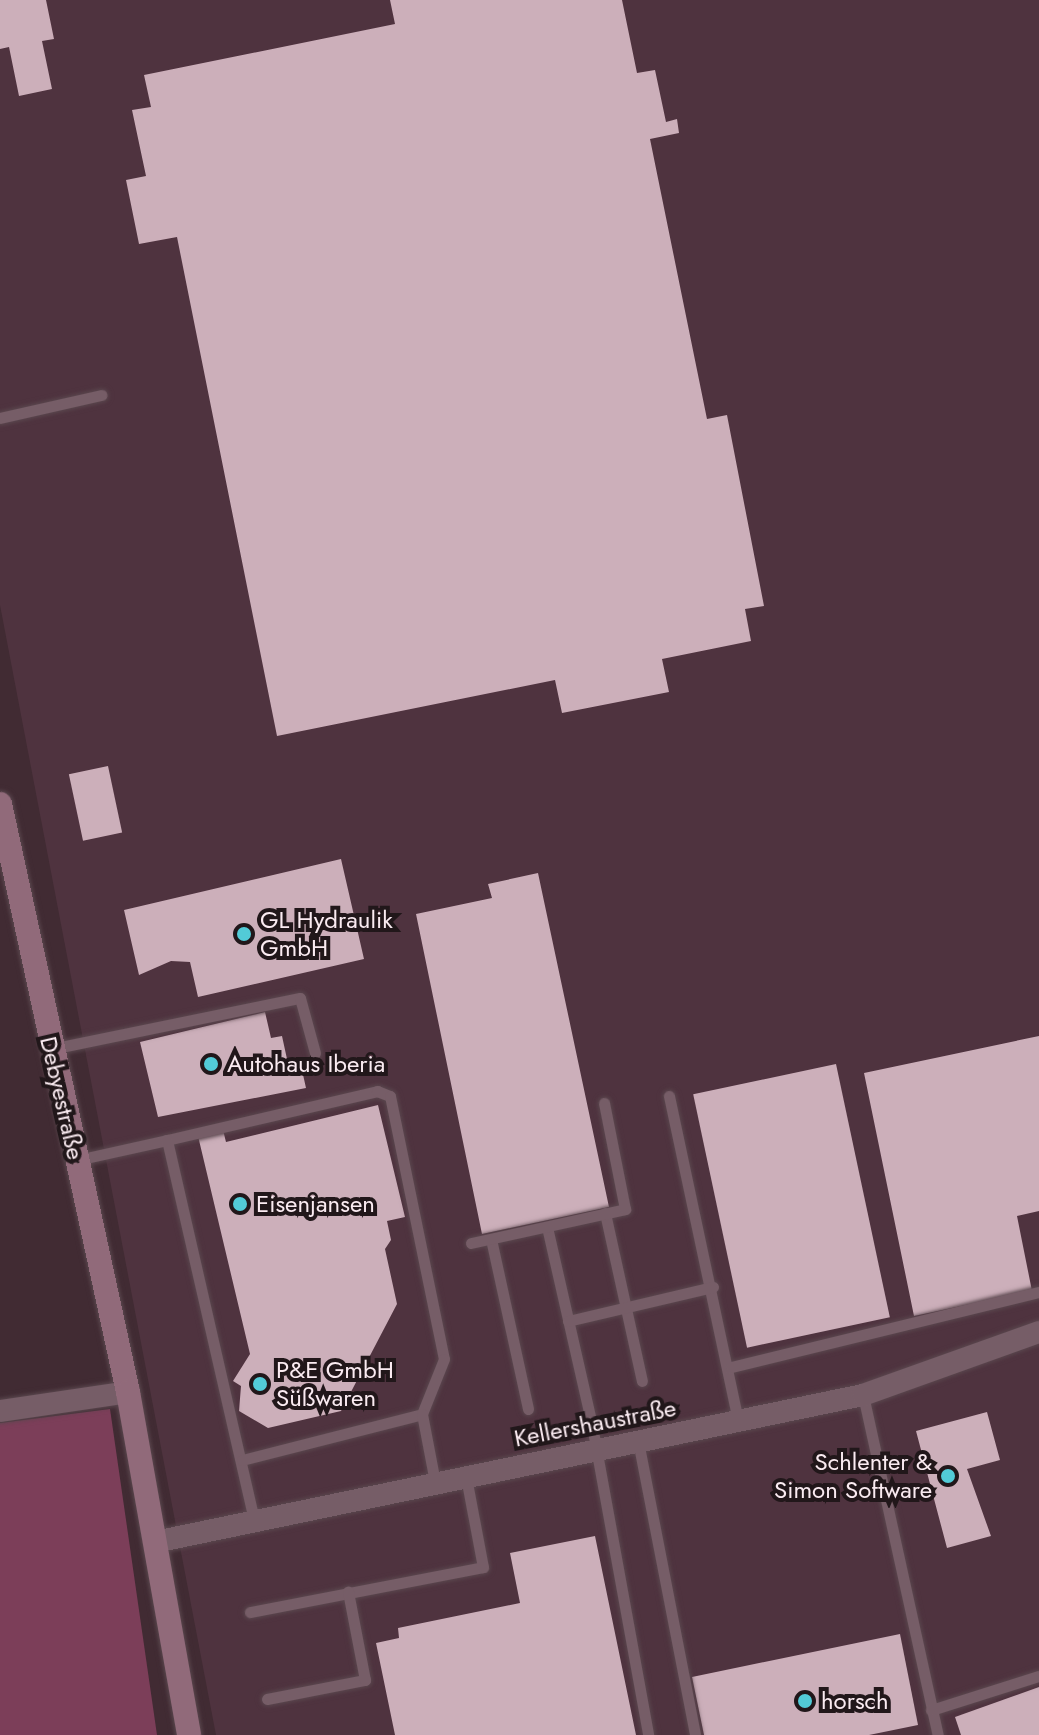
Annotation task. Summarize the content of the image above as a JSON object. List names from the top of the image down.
{
  "streets": {
    "main road": ["Debyestraße"],
    "street": ["Kellershaustraße"]
  },
  "crossings": [
    ["Debyestraße", "Kellershaustraße"]
  ],
  "places": [
    "GL Hydraulik GmbH",
    "Autohaus Iberia",
    "Eisenjansen",
    "P&E GmbH Süßwaren",
    "Schlenter & Simon Software",
    "horsch"
  ]
}
